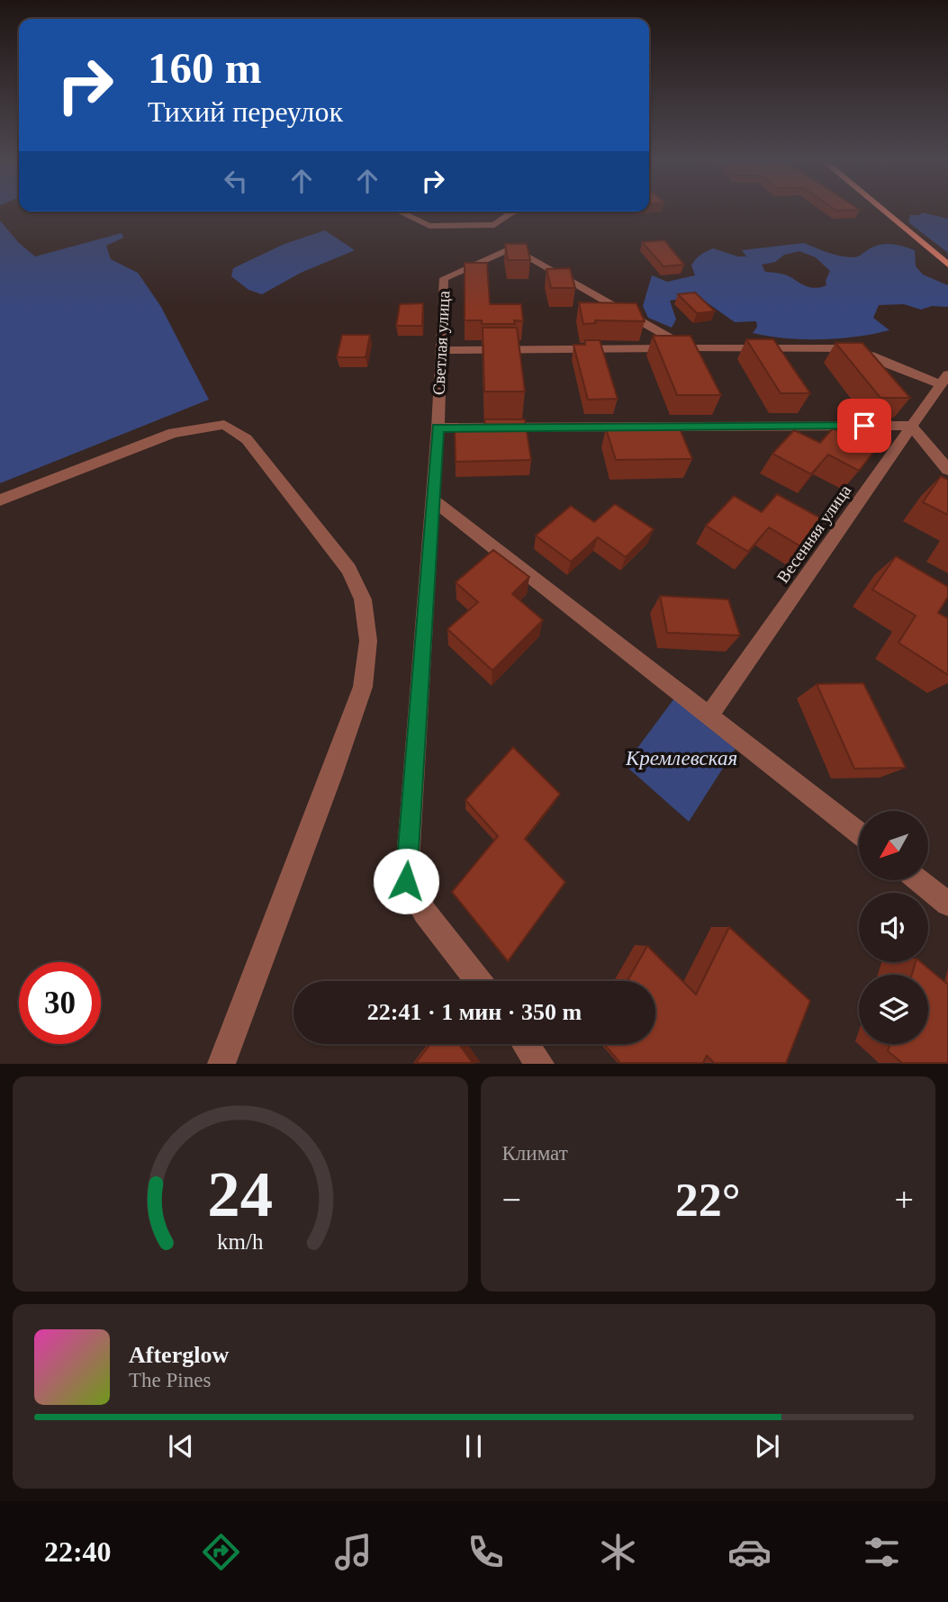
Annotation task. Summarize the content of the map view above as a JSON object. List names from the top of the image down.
{
  "streets": {
    "street": ["Светлая улица", "Весенняя улица"]
  },
  "crossings": [
    ["Светлая улица", "Весенняя улица"]
  ],
  "parks": ["Кремлевская"],
  "north": "bottom left",
  "page": {
    "turn": ["160 m", "Тихий переулок"],
    "limit": "30",
    "trip": "22:41 · 1 мин · 350 m",
    "tile": "Климат",
    "heat": ["−", "22°", "+"],
    "song": ["Afterglow", "The Pines"],
    "tabs": "22:40",
    "gauge": ["24", "km/h"]
  }
}
